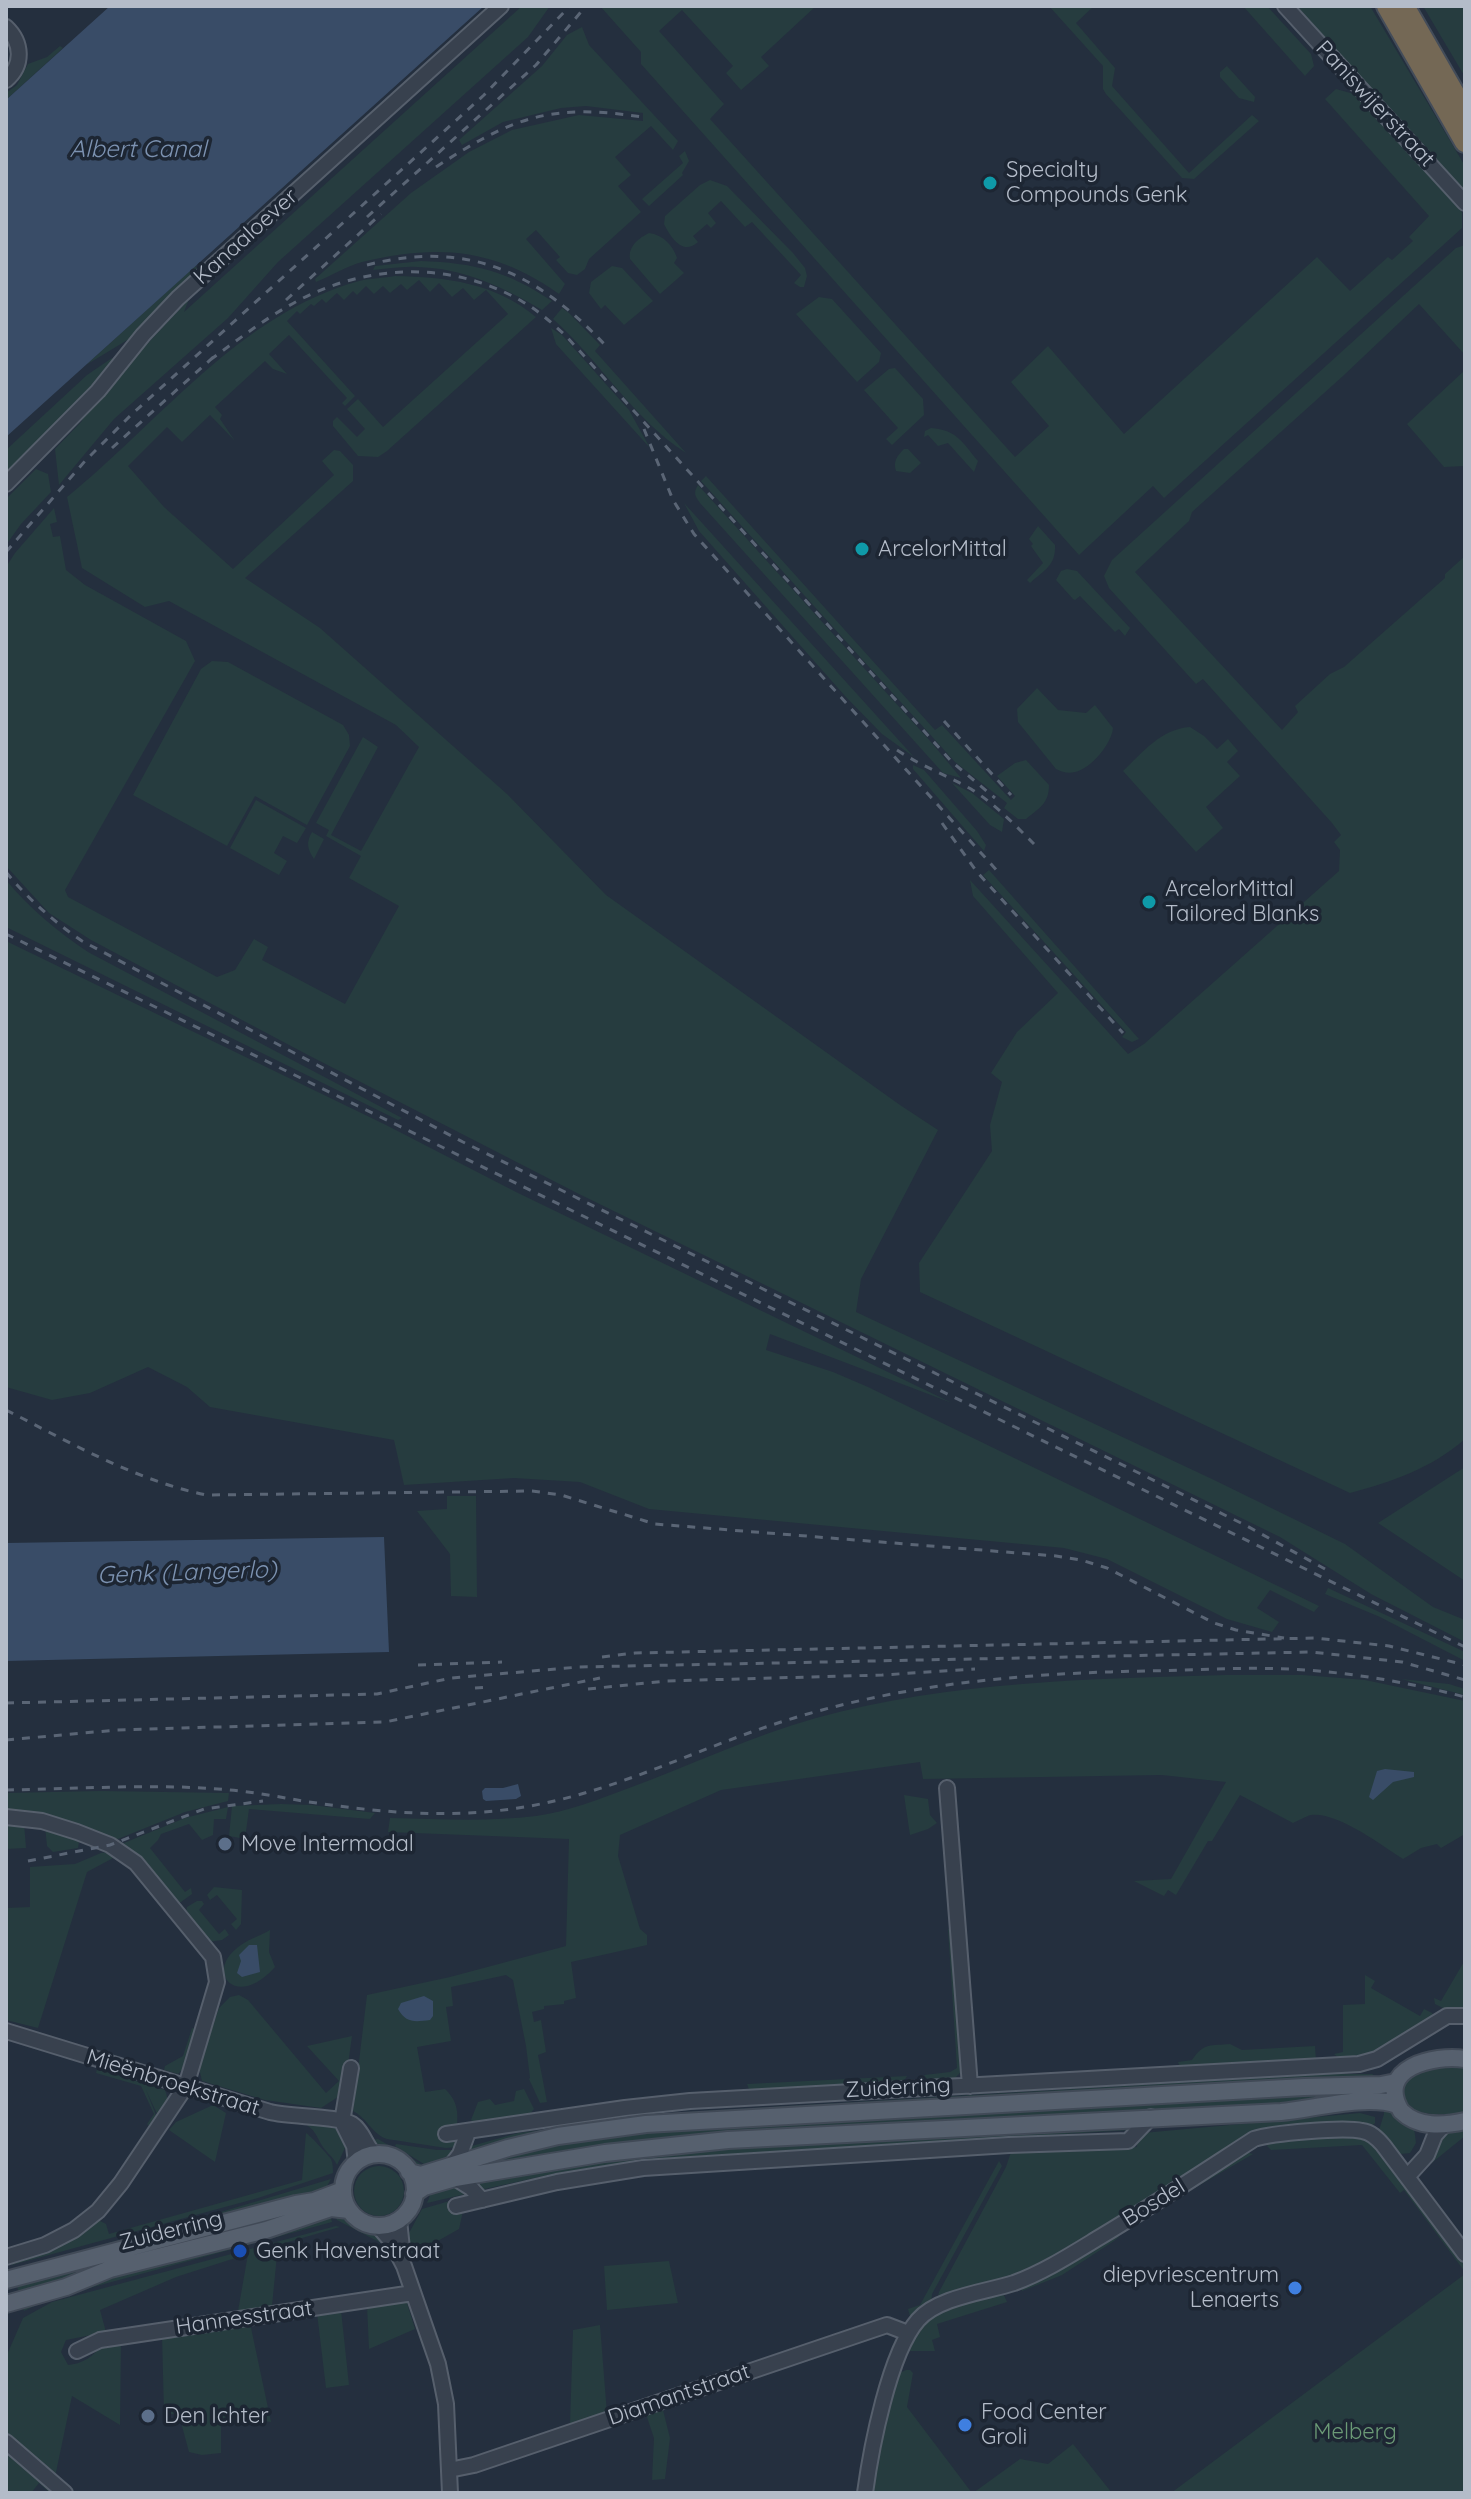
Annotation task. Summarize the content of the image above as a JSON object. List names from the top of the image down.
{
  "streets": {
    "main road": ["Zuiderring"],
    "street": [
      "Paniswijerstraat",
      "Kanaaloever",
      "Mieënbroekstraat",
      "Bosdel",
      "Hannesstraat",
      "Diamantstraat"
    ]
  },
  "crossings": [
    ["Bosdel", "Diamantstraat"]
  ],
  "water": ["Albert Canal", "Genk (Langerlo)"],
  "parks": ["Melberg"],
  "places": [
    "Specialty Compounds Genk",
    "ArcelorMittal",
    "ArcelorMittal Tailored Blanks",
    "Move Intermodal",
    "Genk Havenstraat",
    "diepvriescentrum Lenaerts",
    "Den Ichter",
    "Food Center Groli"
  ]
}
